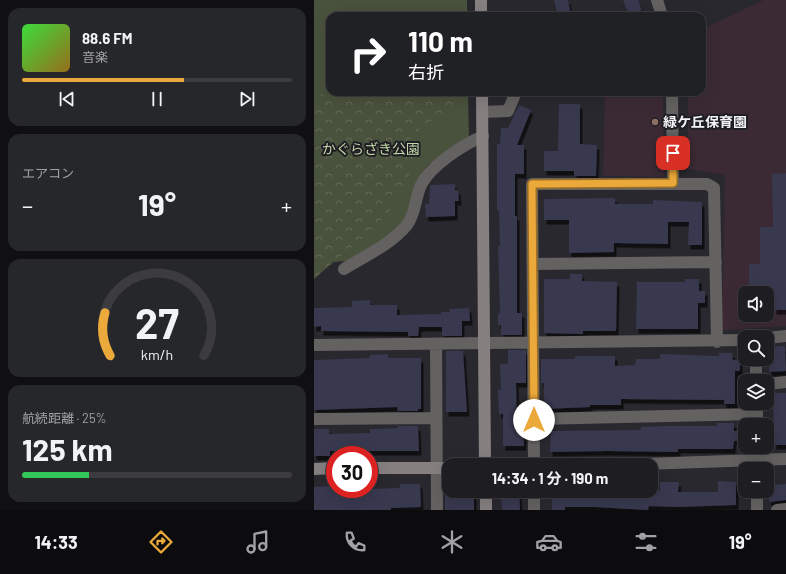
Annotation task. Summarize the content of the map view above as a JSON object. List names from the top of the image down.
{
  "parks": ["かぐらざき公園"],
  "places": ["緑ケ丘保育園"],
  "page": {
    "turn": ["110 m", "右折"],
    "song": ["88.6 FM", "音楽"],
    "tile": [
      "エアコン",
      ["航続距離 · 25%", "125 km"]
    ],
    "heat": ["−", "19°", "+"],
    "map_buttons": ["+", "−"],
    "limit": "30",
    "trip": "14:34 · 1 分 · 190 m",
    "tabs": ["14:33", "19°"],
    "gauge": ["27", "km/h"]
  }
}
